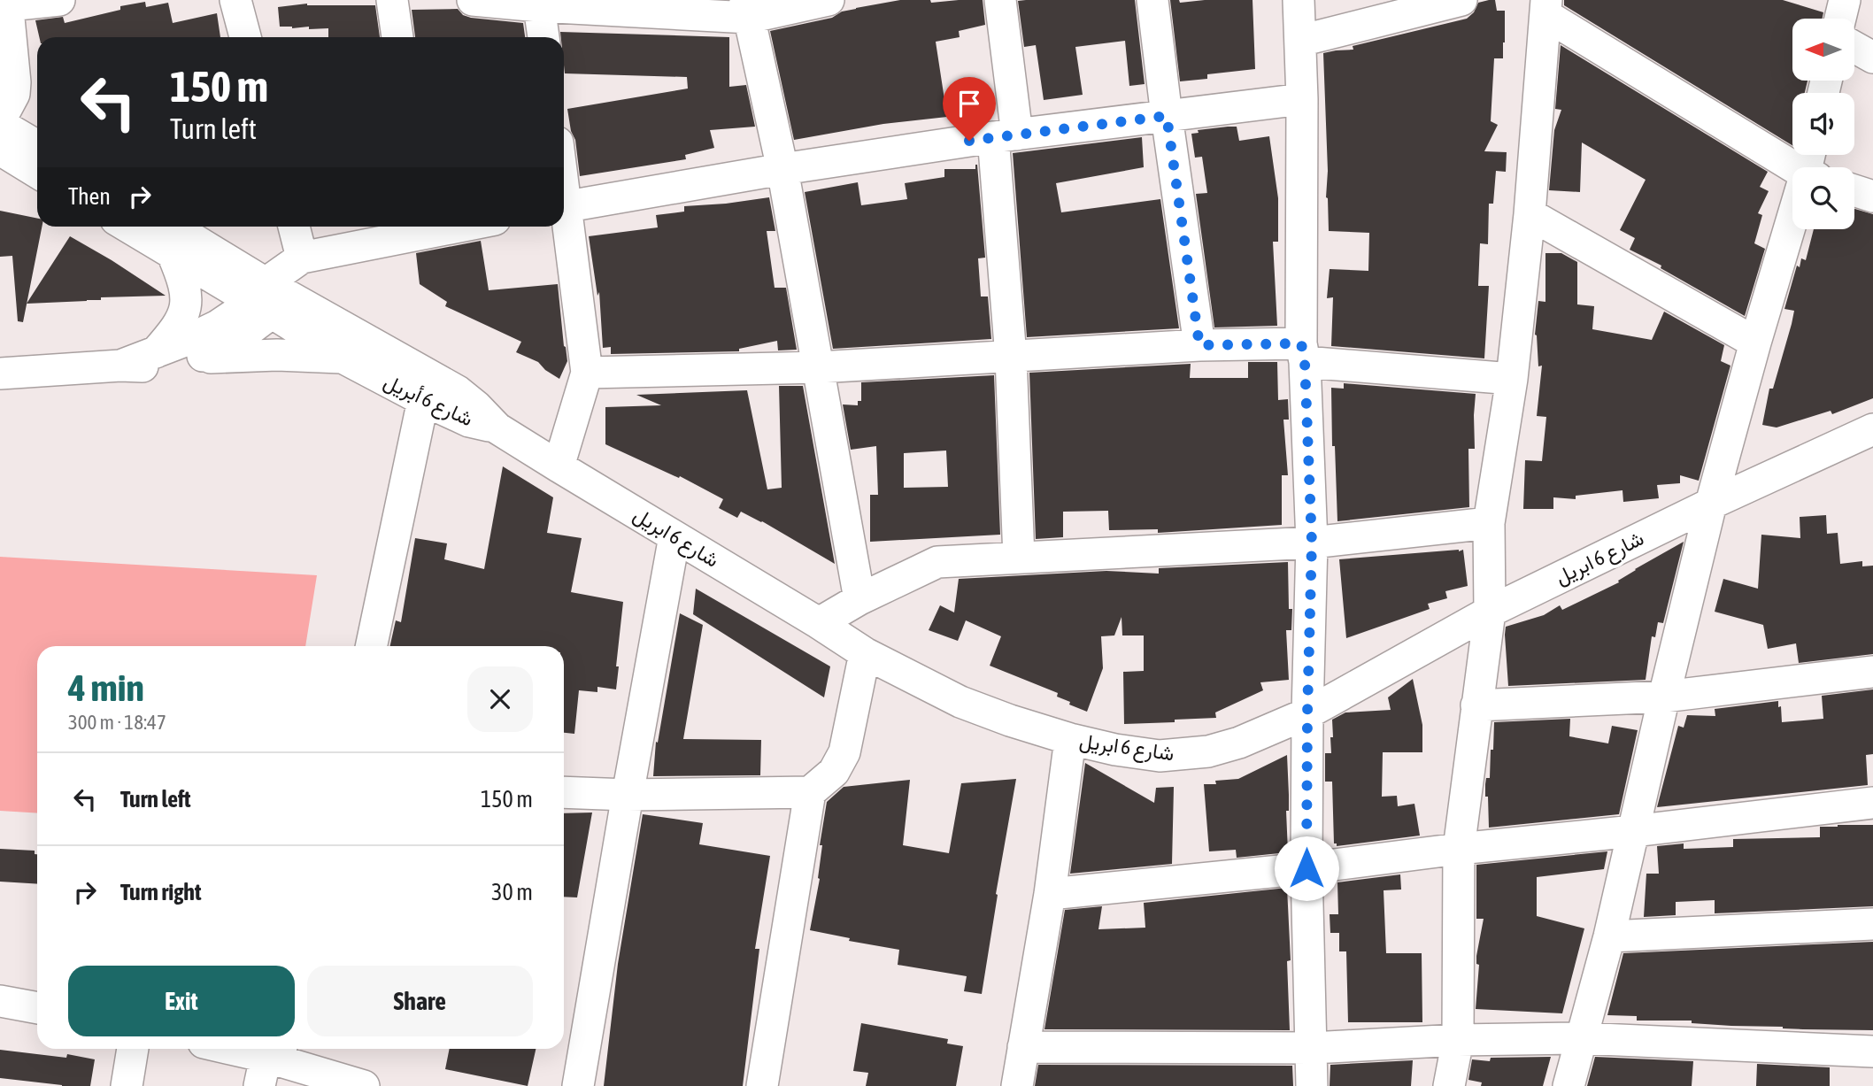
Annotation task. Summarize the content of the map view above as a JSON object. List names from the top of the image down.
{
  "streets": {
    "street": ["شارع 6 أبريل", "شارع 6 ابريل"]
  },
  "crossings": [
    ["شارع 6 أبريل", "شارع 6 ابريل"]
  ],
  "north": "left",
  "page": {
    "turn": ["150 m", "Turn left"],
    "then": "Then",
    "heading": ["4 min", "300 m · 18:47"],
    "list": [
      {
        "name": "Turn left",
        "value": "150 m"
      },
      {
        "name": "Turn right",
        "value": "30 m"
      }
    ],
    "buttons": ["Exit", "Share"]
  }
}
